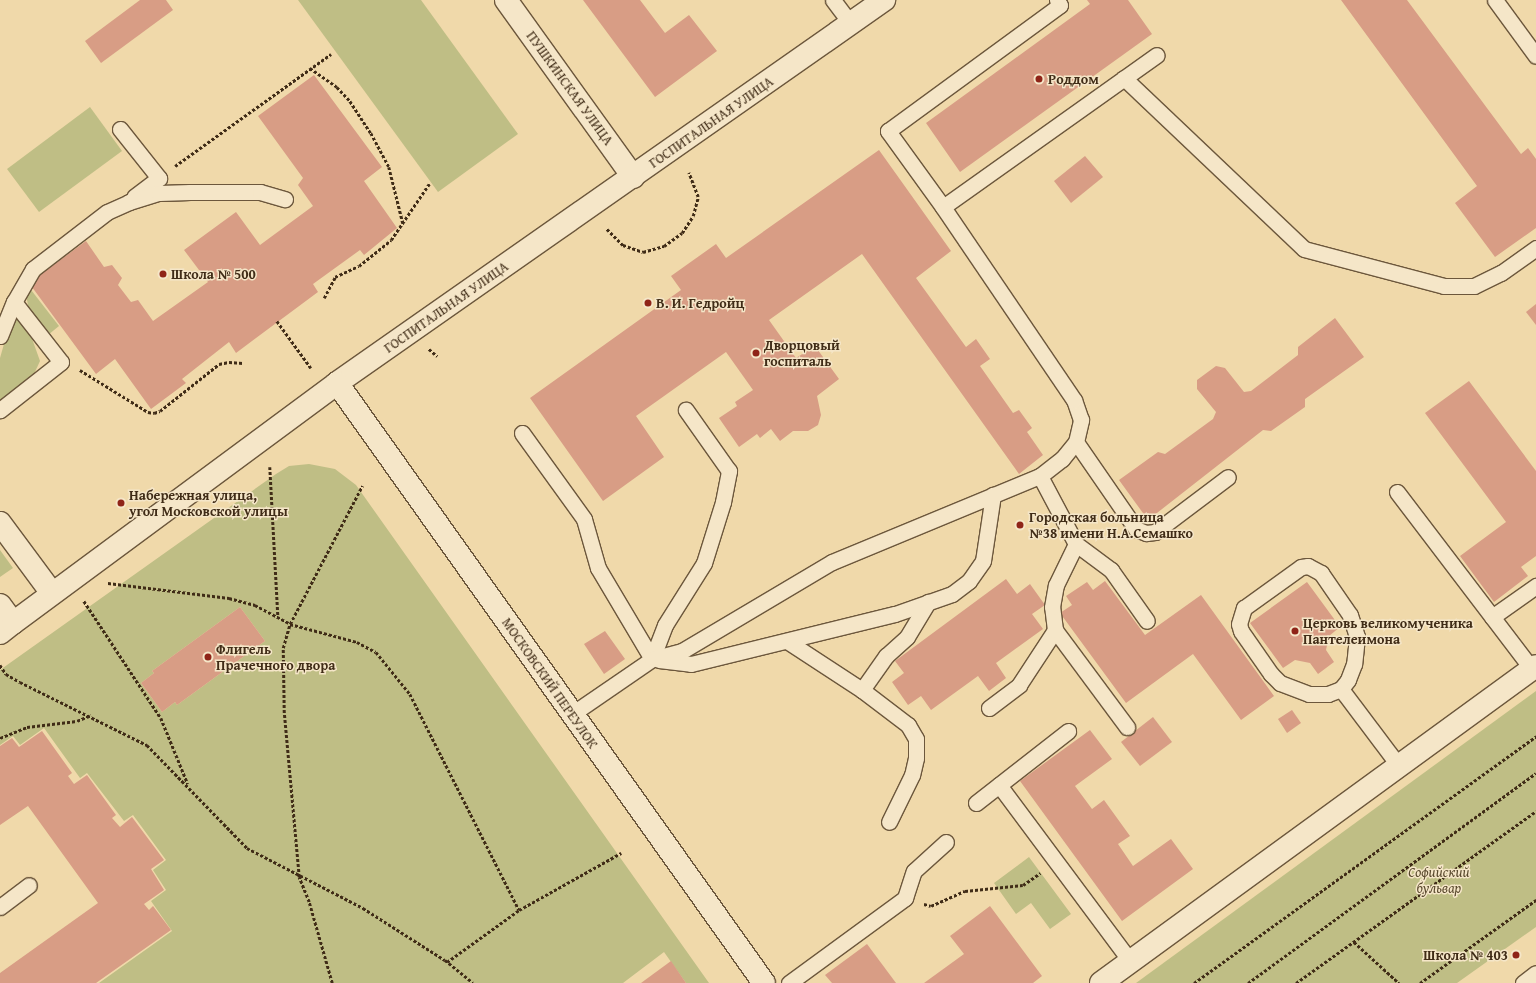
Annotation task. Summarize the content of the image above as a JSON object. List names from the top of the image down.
{
  "streets": {
    "main road": ["ПУШКИНСКАЯ УЛИЦА", "ГОСПИТАЛЬНАЯ УЛИЦА", "МОСКОВСКИЙ ПЕРЕУЛОК"]
  },
  "crossings": [
    ["ПУШКИНСКАЯ УЛИЦА", "ГОСПИТАЛЬНАЯ УЛИЦА"],
    ["ГОСПИТАЛЬНАЯ УЛИЦА", "МОСКОВСКИЙ ПЕРЕУЛОК"]
  ],
  "parks": ["Софийский бульвар"],
  "places": [
    "Роддом",
    "Школа № 500",
    "В. И. Гедройц",
    "Дворцовый госпиталь",
    "Набережная улица, угол Московской улицы",
    "Городская больница №38 имени Н.А.Семашко",
    "Церковь великомученика Пантелеимона",
    "Флигель Прачечного двора",
    "Школа № 403"
  ]
}
